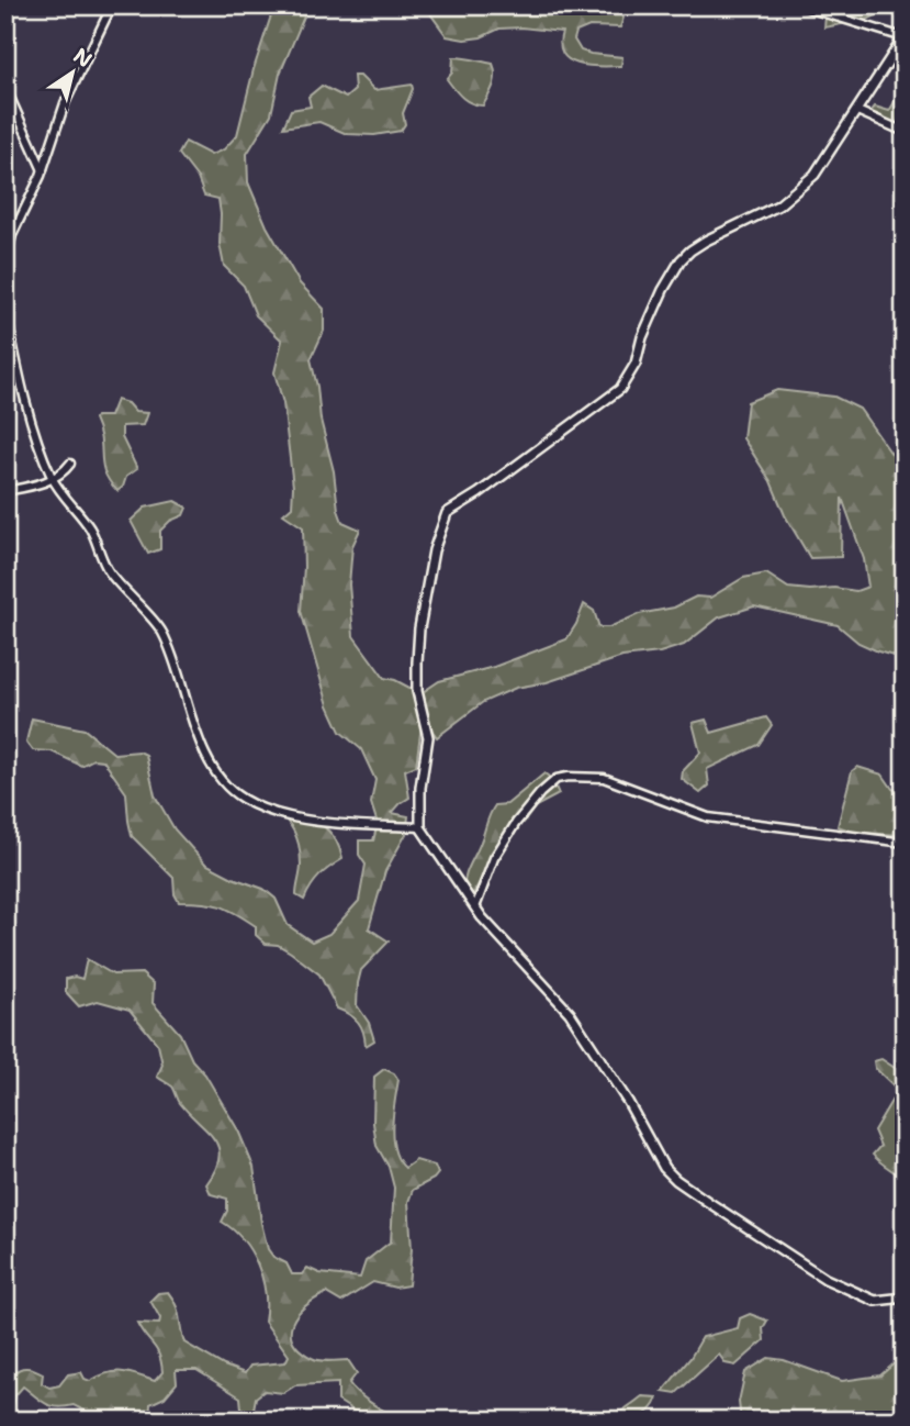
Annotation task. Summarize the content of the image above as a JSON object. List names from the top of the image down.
{
  "north": "top right"
}
